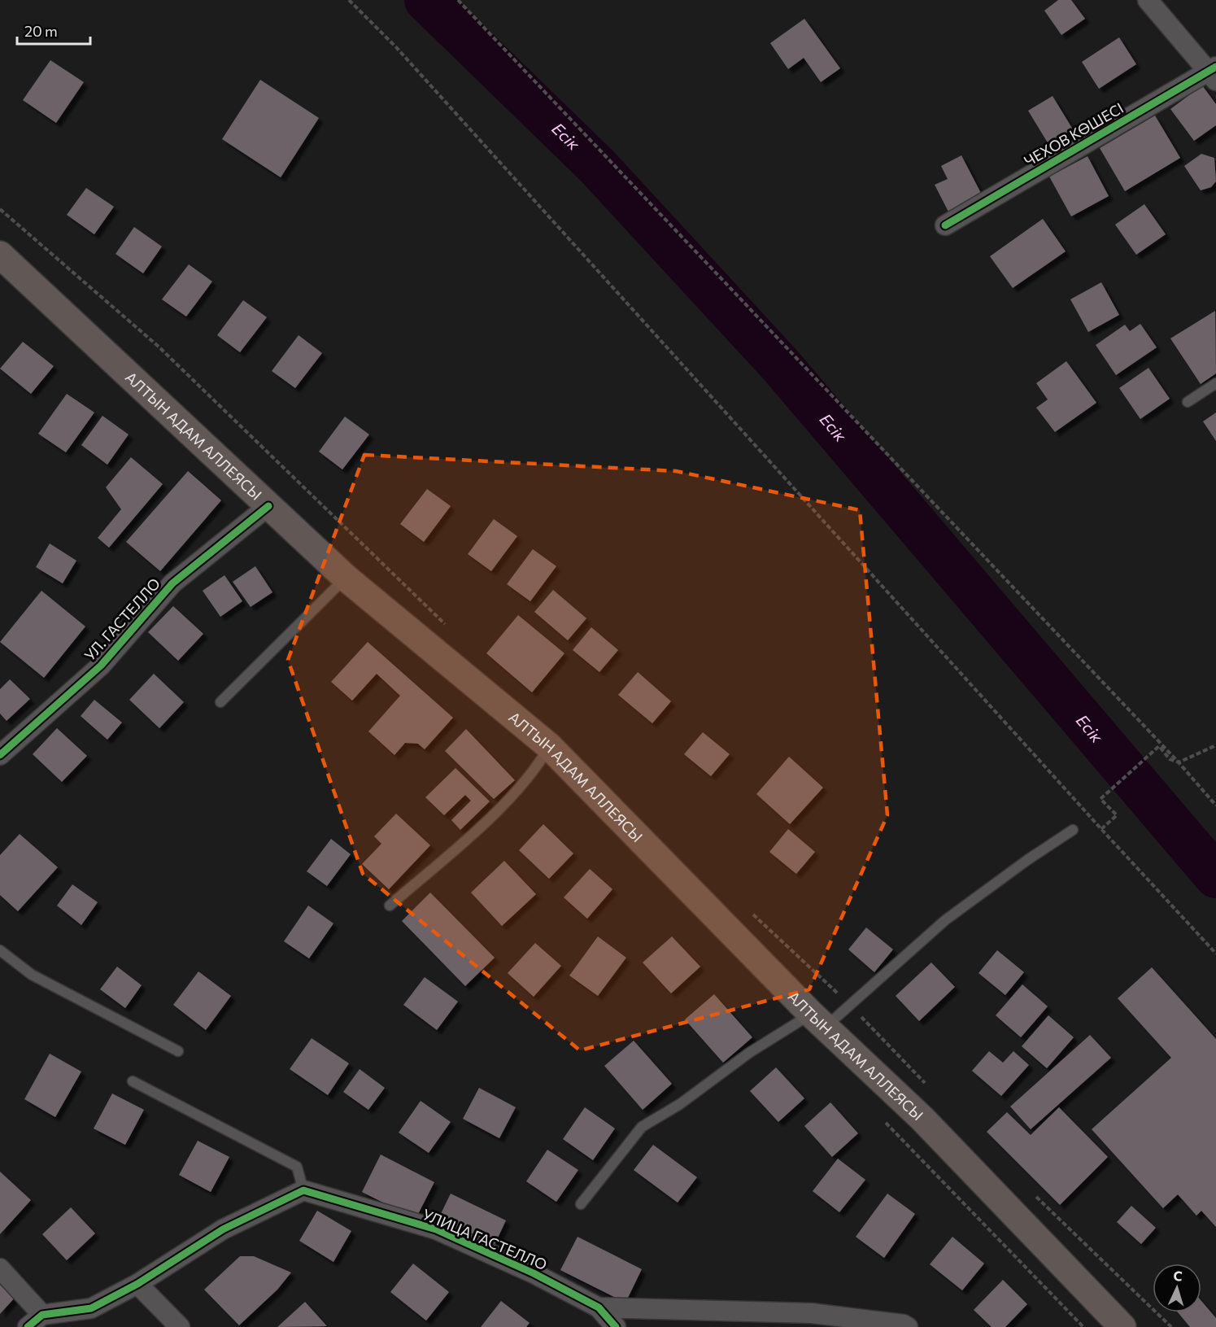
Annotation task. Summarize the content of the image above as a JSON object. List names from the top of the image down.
{
  "streets": {
    "main road": ["АЛТЫН АДАМ АЛЛЕЯСЫ"],
    "street": ["ЧЕХОВ КӨШЕСІ", "УЛ. ГАСТЕЛЛО", "УЛИЦА ГАСТЕЛЛО"]
  },
  "crossings": [
    ["АЛТЫН АДАМ АЛЛЕЯСЫ", "УЛ. ГАСТЕЛЛО"]
  ],
  "water": ["Есік"],
  "scale_bar": "20 m",
  "north": "top"
}
